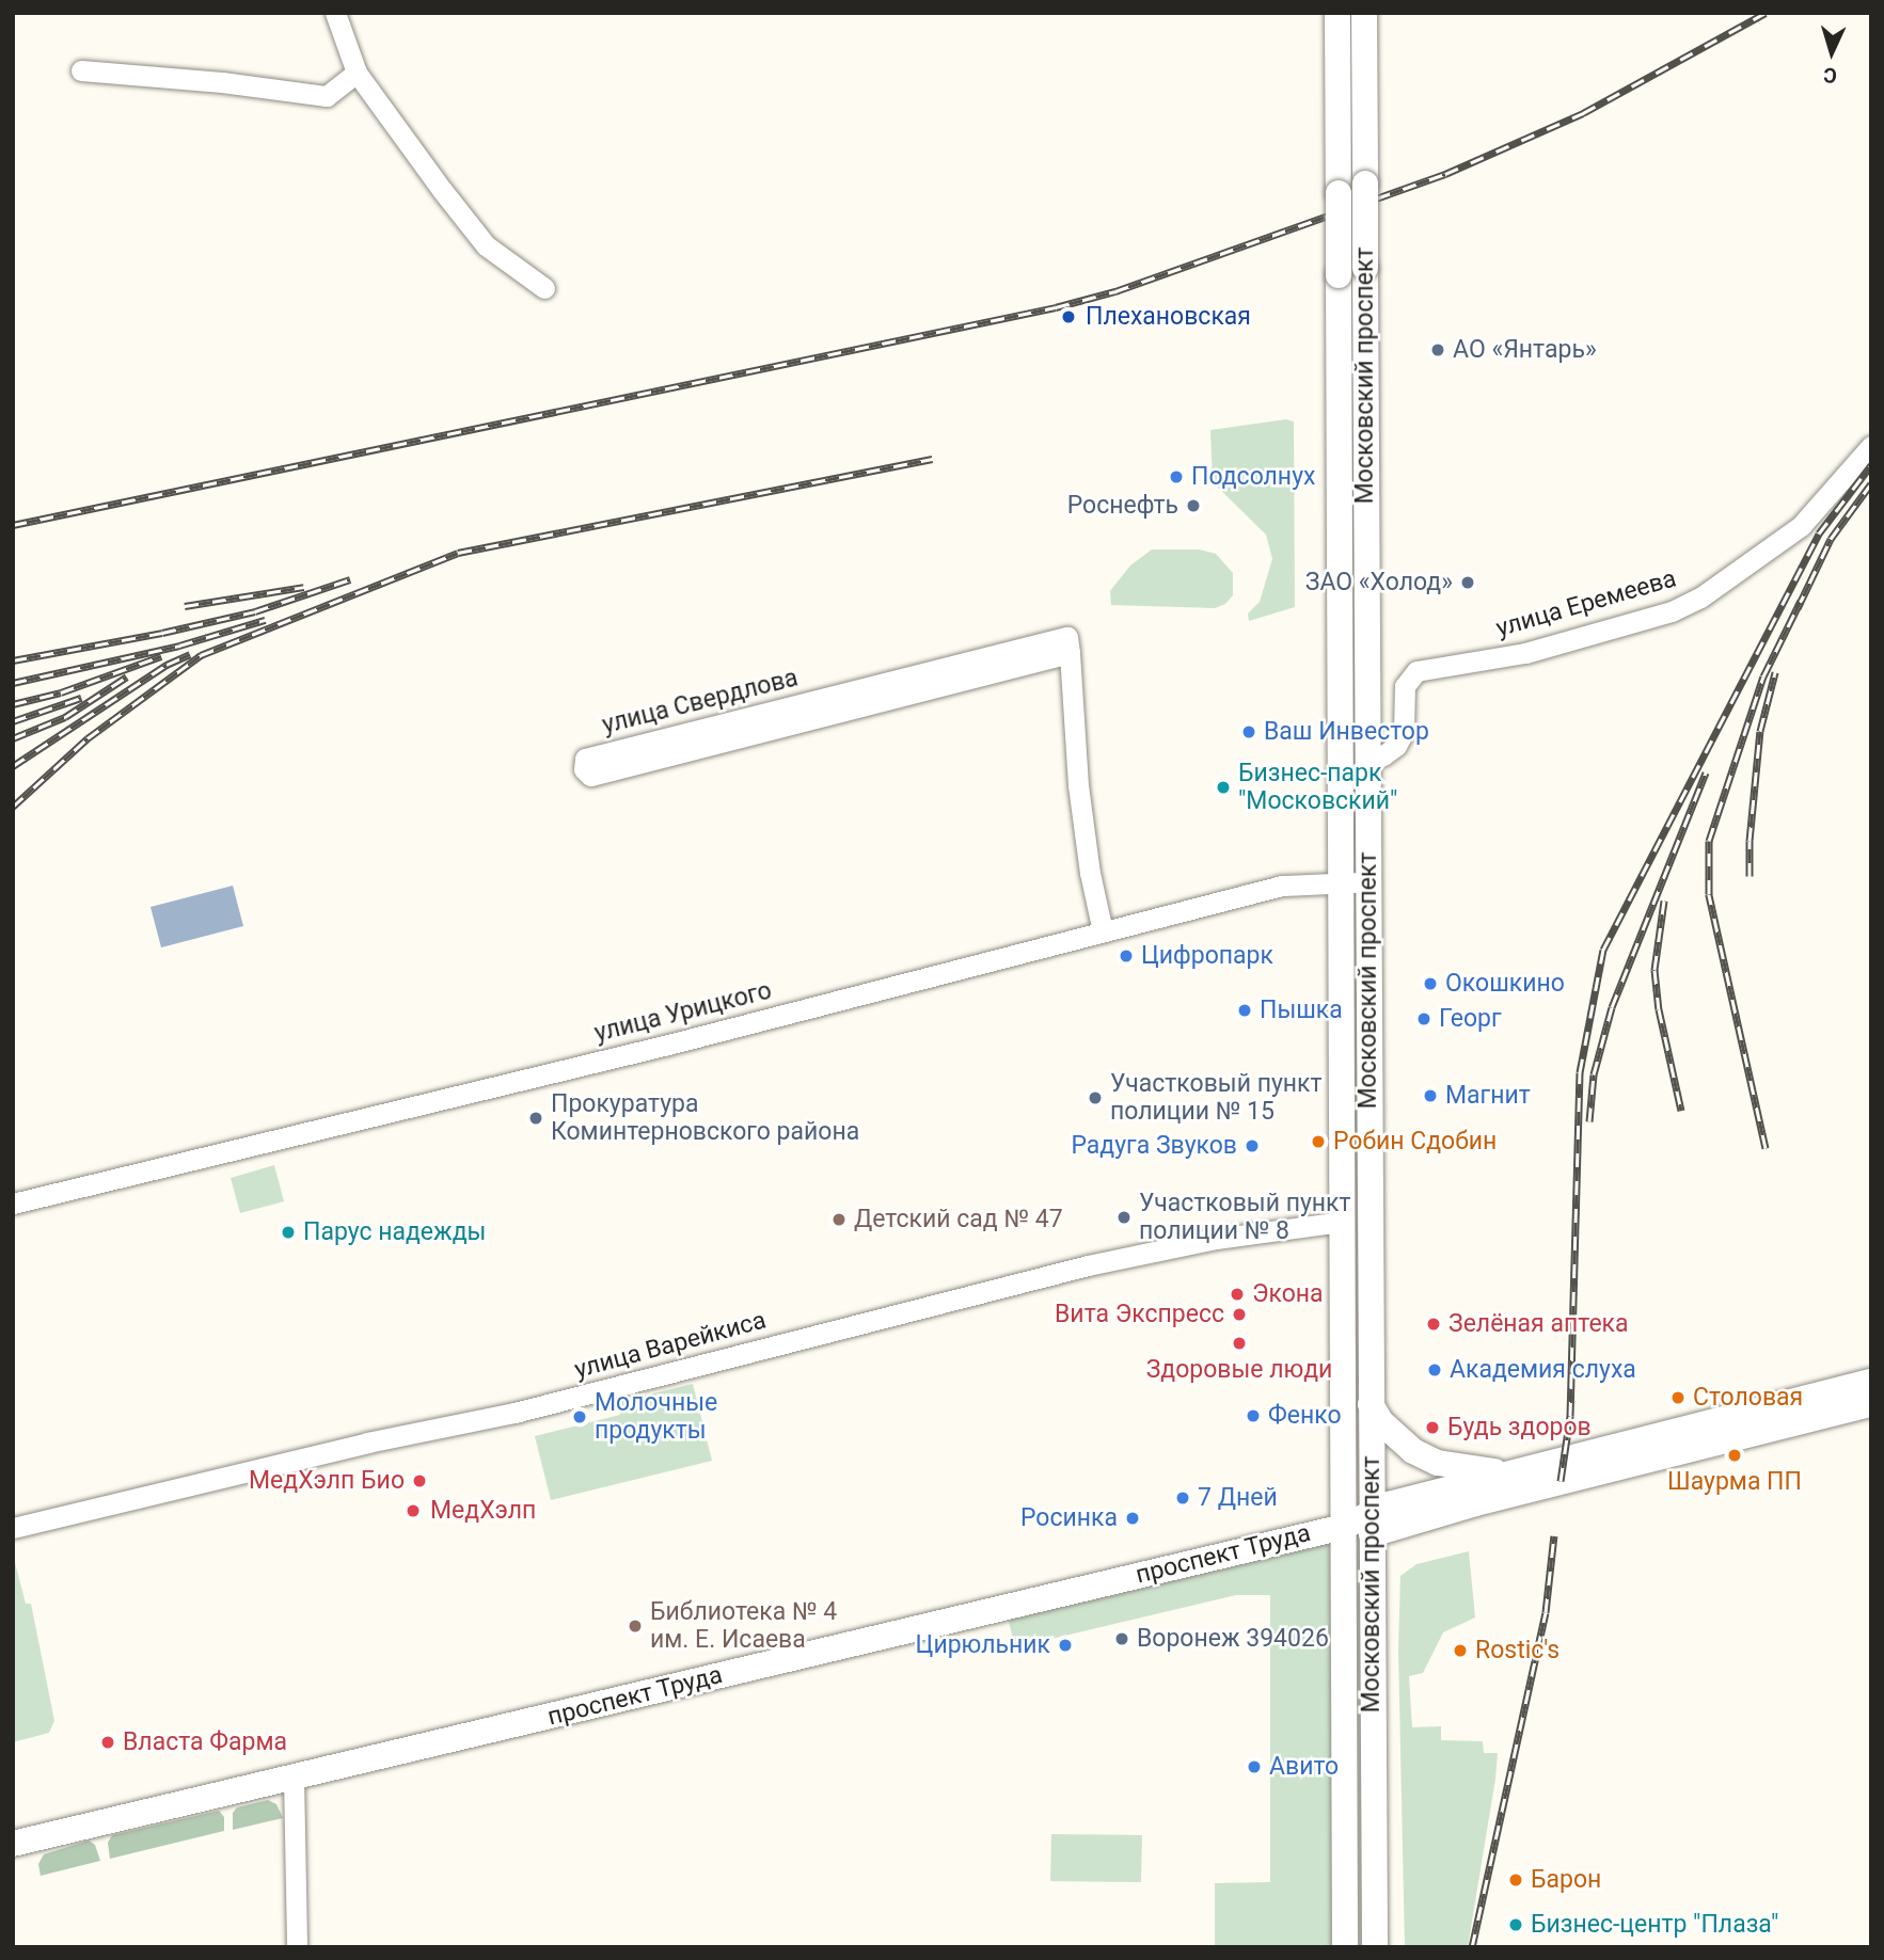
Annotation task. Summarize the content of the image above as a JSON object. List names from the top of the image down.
{
  "streets": {
    "main road": ["Московский проспект", "проспект Труда"],
    "street": [
      "улица Еремеева",
      "улица Свердлова",
      "улица Урицкого",
      "улица Варейкиса"
    ]
  },
  "crossings": [
    ["Московский проспект", "улица Еремеева"],
    ["Московский проспект", "улица Урицкого"],
    ["Московский проспект", "улица Варейкиса"],
    ["Московский проспект", "проспект Труда"]
  ],
  "places": [
    "Плехановская",
    "АО «Янтарь»",
    "Подсолнух",
    "Роснефть",
    "ЗАО «Холод»",
    "Ваш Инвестор",
    "Бизнес-парк \"Московский\"",
    "Цифропарк",
    "Окошкино",
    "Пышка",
    "Георг",
    "Магнит",
    "Участковый пункт полиции № 15",
    "Прокуратура Коминтерновского района",
    "Робин Сдобин",
    "Радуга Звуков",
    "Участковый пункт полиции № 8",
    "Детский сад № 47",
    "Парус надежды",
    "Экона",
    "Вита Экспресс",
    "Зелёная аптека",
    "Здоровые люди",
    "Академия слуха",
    "Столовая",
    "Фенко",
    "Молочные продукты",
    "Будь здоров",
    "Шаурма ПП",
    "МедХэлп Био",
    "7 Дней",
    "МедХэлп",
    "Росинка",
    "Библиотека № 4 им. Е. Исаева",
    "Воронеж 394026",
    "Цирюльник",
    "Rostic's",
    "Власта Фарма",
    "Авито",
    "Барон",
    "Бизнес-центр \"Плаза\""
  ],
  "north": "bottom"
}
